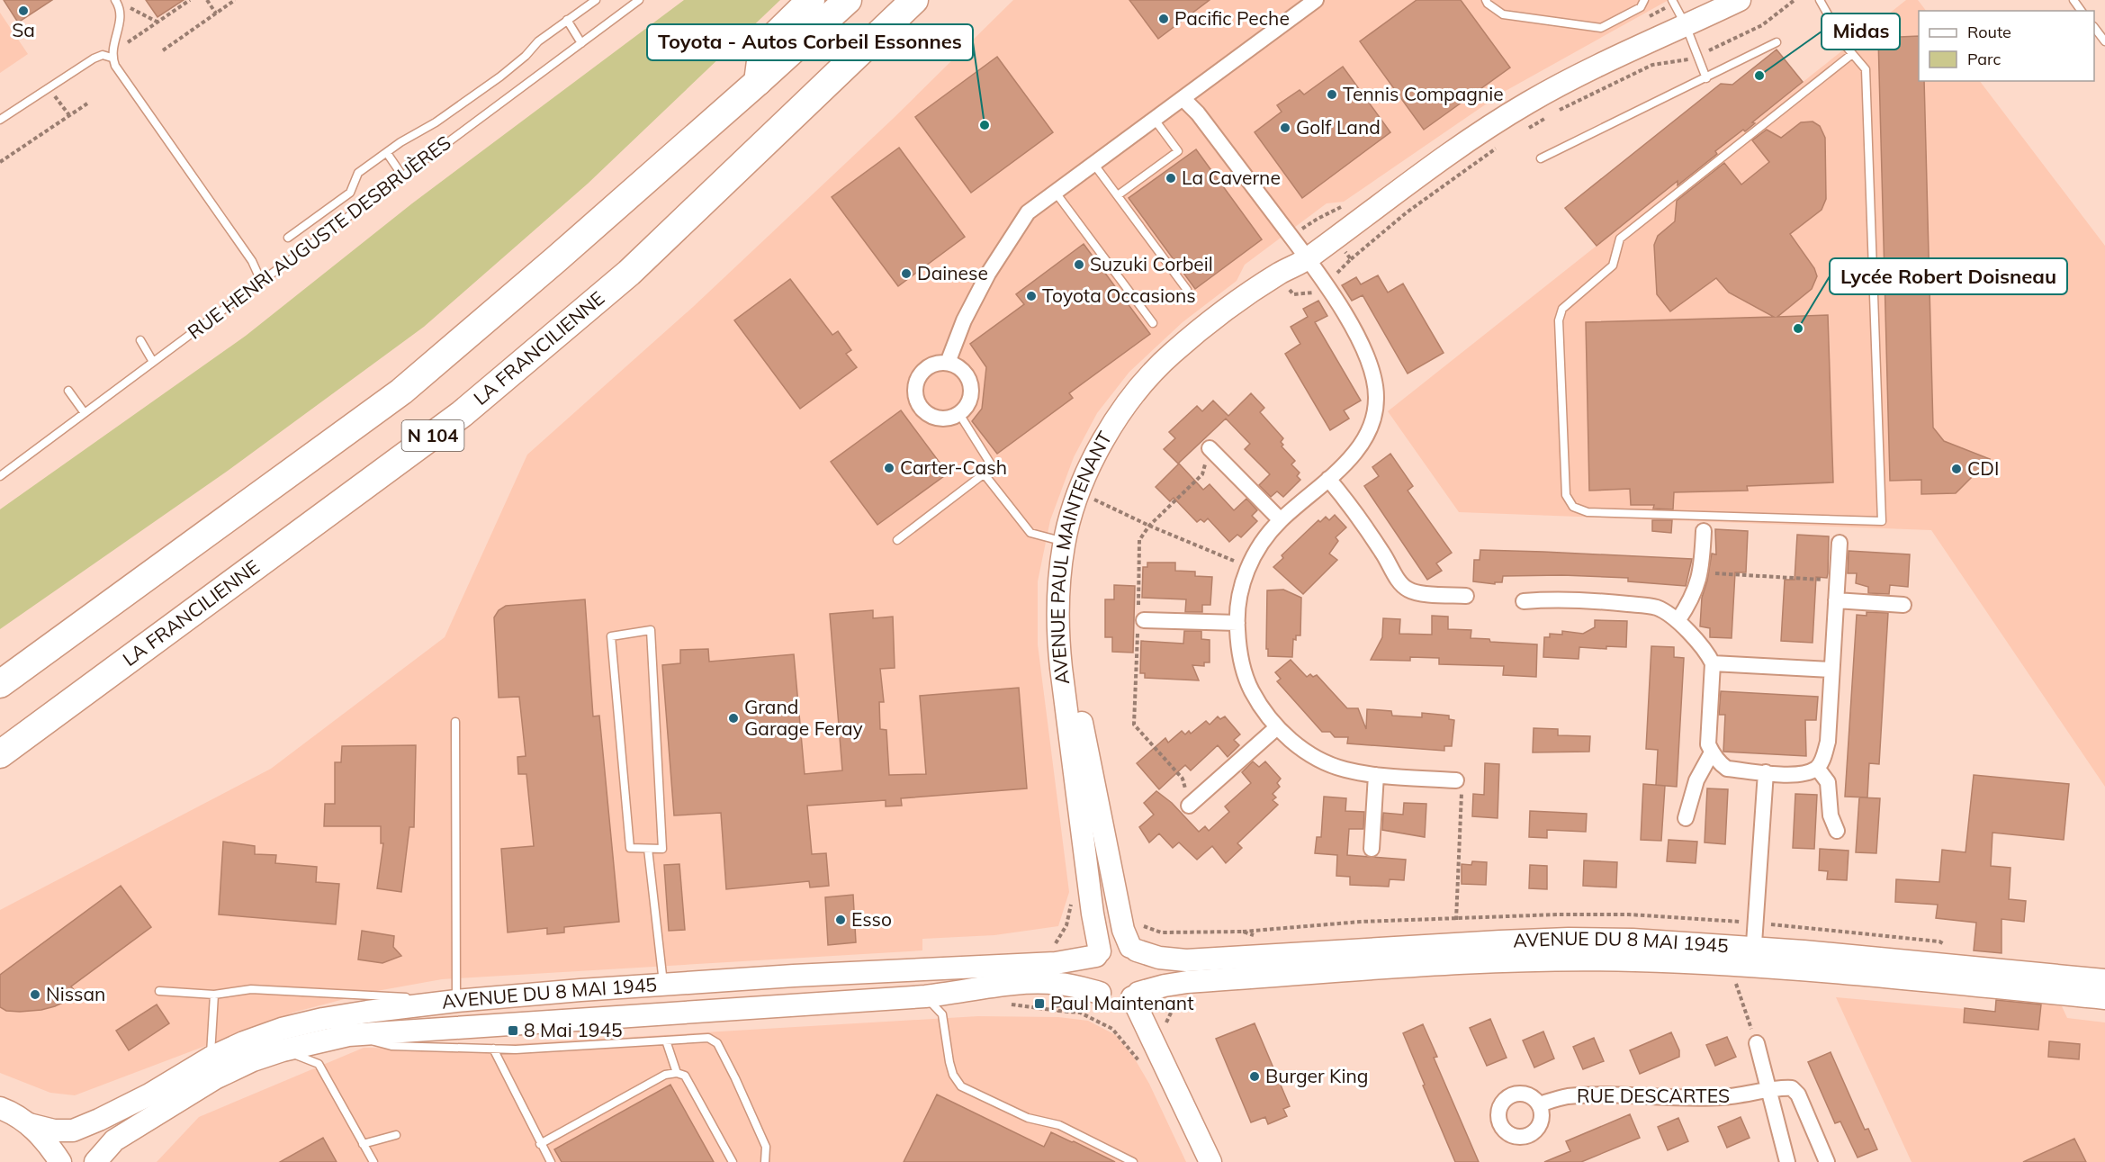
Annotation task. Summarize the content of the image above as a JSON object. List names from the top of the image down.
{
  "streets": {
    "highway": ["LA FRANCILIENNE", "N 104"],
    "main road": ["AVENUE PAUL MAINTENANT", "AVENUE DU 8 MAI 1945"],
    "street": ["RUE DESCARTES"],
    "lane": ["RUE HENRI AUGUSTE DESBRUÈRES"]
  },
  "crossings": [
    ["AVENUE PAUL MAINTENANT", "AVENUE DU 8 MAI 1945"]
  ],
  "places": {
    "other": [
      "Sa",
      "Pacific Peche",
      "Midas",
      "Tennis Compagnie",
      "Toyota - Autos Corbeil Essonnes",
      "Golf Land",
      "La Caverne",
      "Suzuki Corbeil",
      "Dainese",
      "Toyota Occasions",
      "Lycée Robert Doisneau",
      "Carter-Cash",
      "CDI",
      "Grand Garage Feray",
      "Esso",
      "Nissan",
      "Burger King"
    ],
    "transit": ["Paul Maintenant", "8 Mai 1945"]
  },
  "legend": ["Route", "Parc"]
}
